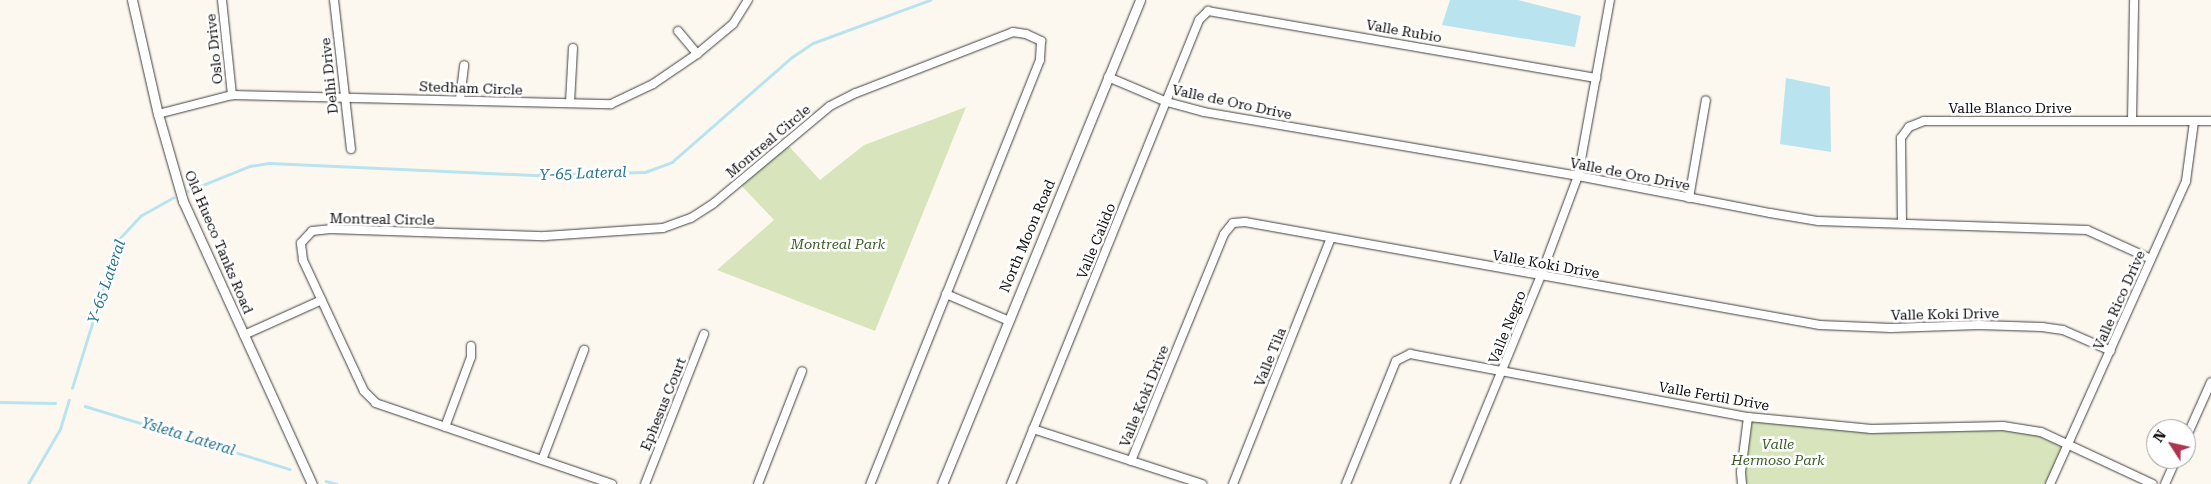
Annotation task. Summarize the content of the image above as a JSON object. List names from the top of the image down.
{
  "streets": {
    "street": [
      "Valle Rubio",
      "Oslo Drive",
      "Delhi Drive",
      "Stedham Circle",
      "Valle de Oro Drive",
      "Valle Blanco Drive",
      "Montreal Circle",
      "North Moon Road",
      "Valle Calido",
      "Old Hueco Tanks Road",
      "Valle Koki Drive",
      "Valle Rico Drive",
      "Valle Negro",
      "Valle Tila",
      "Valle Fertil Drive",
      "Ephesus Court"
    ]
  },
  "crossings": [
    ["Valle Rubio", "Valle Calido"],
    ["Valle Rubio", "Valle Negro"],
    ["Oslo Drive", "Stedham Circle"],
    ["Delhi Drive", "Stedham Circle"],
    ["Stedham Circle", "Old Hueco Tanks Road"],
    ["Valle de Oro Drive", "Valle Blanco Drive"],
    ["Valle de Oro Drive", "North Moon Road"],
    ["Valle de Oro Drive", "Valle Calido"],
    ["Valle de Oro Drive", "Valle Rico Drive"],
    ["Valle de Oro Drive", "Valle Negro"],
    ["Valle Blanco Drive", "Valle Rico Drive"],
    ["Valle Koki Drive", "Valle Rico Drive"],
    ["Valle Koki Drive", "Valle Negro"],
    ["Valle Koki Drive", "Valle Tila"],
    ["Valle Rico Drive", "Valle Fertil Drive"],
    ["Valle Negro", "Valle Fertil Drive"]
  ],
  "water": ["Y-65 Lateral", "Ysleta Lateral"],
  "parks": ["Montreal Park", "Valle Hermoso Park"],
  "north": "top left"
}
